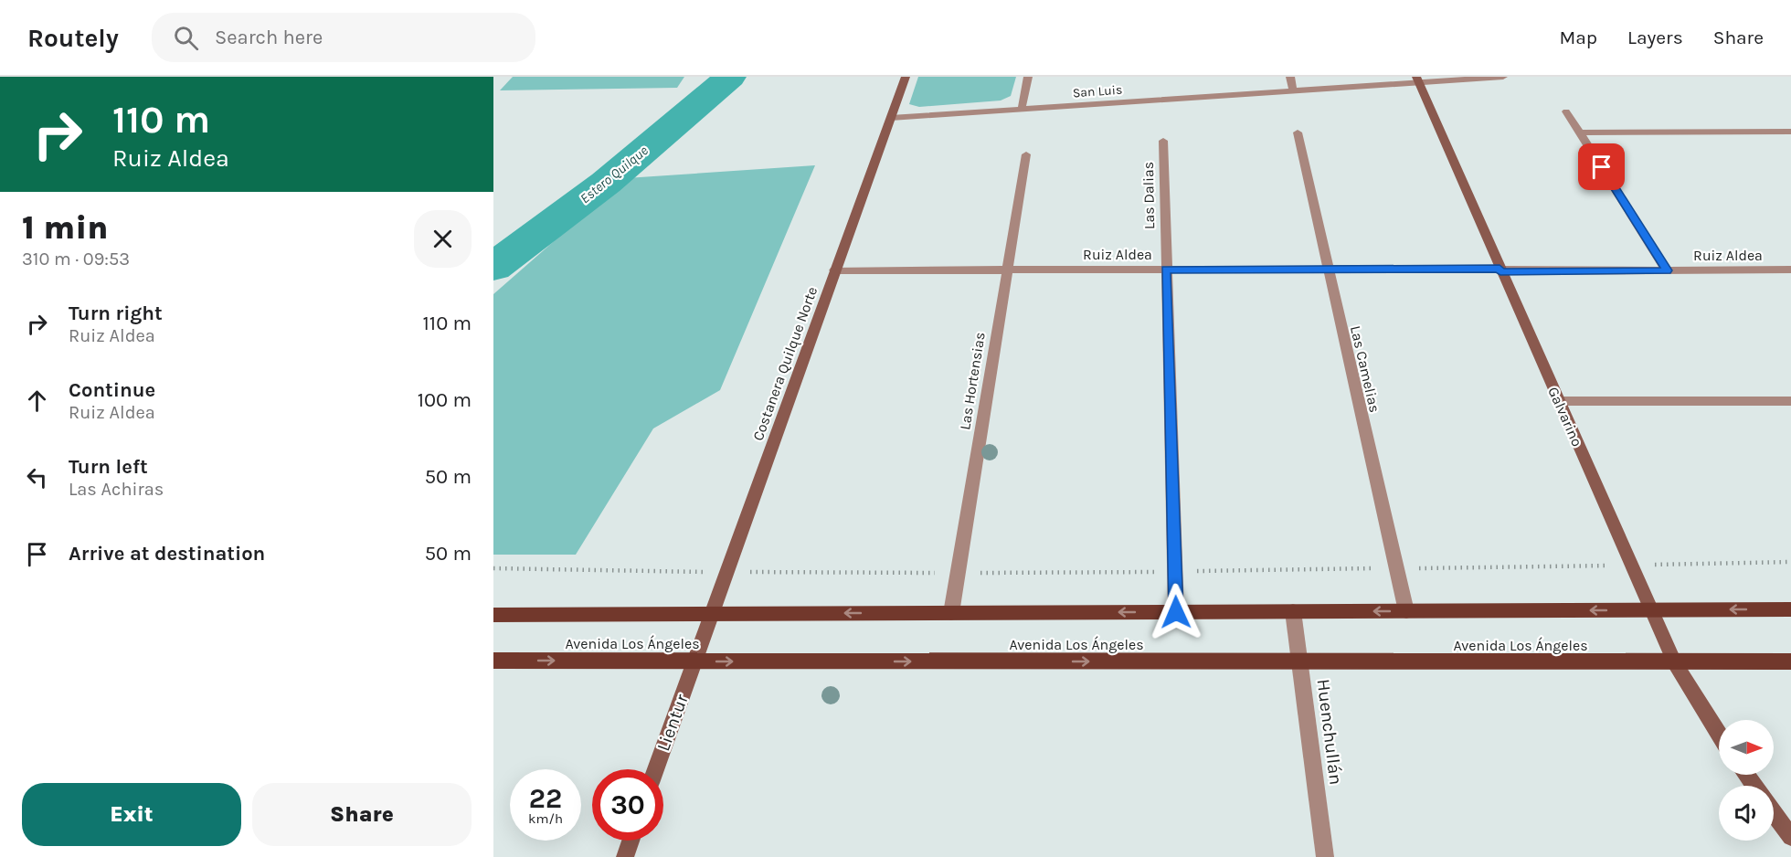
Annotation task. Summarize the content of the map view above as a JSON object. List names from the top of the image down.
{
  "streets": {
    "main road": ["Avenida Los Ángeles"],
    "street": [
      "San Luis",
      "Las Dalias",
      "Ruiz Aldea",
      "Costanera Quilque Norte",
      "Las Camelias",
      "Las Hortensias",
      "Galvarino",
      "Lientur",
      "Huenchullán"
    ]
  },
  "crossings": [
    ["San Luis", "Costanera Quilque Norte"],
    ["San Luis", "Galvarino"],
    ["Las Dalias", "Ruiz Aldea"],
    ["Las Dalias", "Avenida Los Ángeles"],
    ["Ruiz Aldea", "Costanera Quilque Norte"],
    ["Ruiz Aldea", "Las Camelias"],
    ["Ruiz Aldea", "Las Hortensias"],
    ["Ruiz Aldea", "Galvarino"],
    ["Costanera Quilque Norte", "Avenida Los Ángeles"],
    ["Costanera Quilque Norte", "Lientur"],
    ["Las Camelias", "Avenida Los Ángeles"],
    ["Las Hortensias", "Avenida Los Ángeles"],
    ["Galvarino", "Avenida Los Ángeles"],
    ["Avenida Los Ángeles", "Lientur"],
    ["Avenida Los Ángeles", "Huenchullán"]
  ],
  "water": ["Estero Quilque"],
  "north": "right",
  "page": {
    "header": "Routely",
    "search": "Search here",
    "nav": ["Map", "Layers", "Share"],
    "turn": ["110 m", "Ruiz Aldea"],
    "heading": ["1 min", "310 m · 09:53"],
    "list": [
      {
        "name": "Turn right",
        "note": "Ruiz Aldea",
        "value": "110 m"
      },
      {
        "name": "Continue",
        "note": "Ruiz Aldea",
        "value": "100 m"
      },
      {
        "name": "Turn left",
        "note": "Las Achiras",
        "value": "50 m"
      },
      {
        "name": "Arrive at destination",
        "value": "50 m"
      }
    ],
    "speed": "22 km/h",
    "limit": "30",
    "buttons": ["Exit", "Share"]
  }
}
